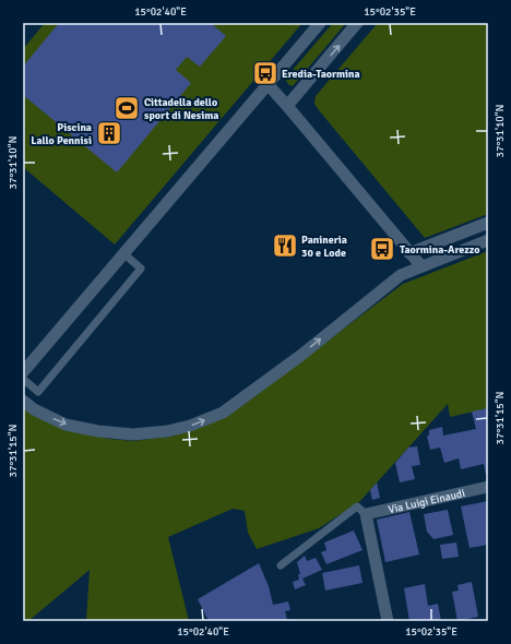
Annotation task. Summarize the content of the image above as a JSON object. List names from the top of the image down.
{
  "streets": {
    "street": ["Via Luigi Einaudi"]
  },
  "places": {
    "bus stop": ["Eredia-Taormina", "Taormina-Arezzo"],
    "sports": ["Cittadella dello sport di Nesima"],
    "building": ["Piscina Lallo Pennisi"],
    "restaurant": ["Panineria 30 e Lode"]
  },
  "coordinates": [
    "15°02'40\"E",
    "15°02'35\"E",
    "37°31'10\"N",
    "37°31'15\"N"
  ]
}
